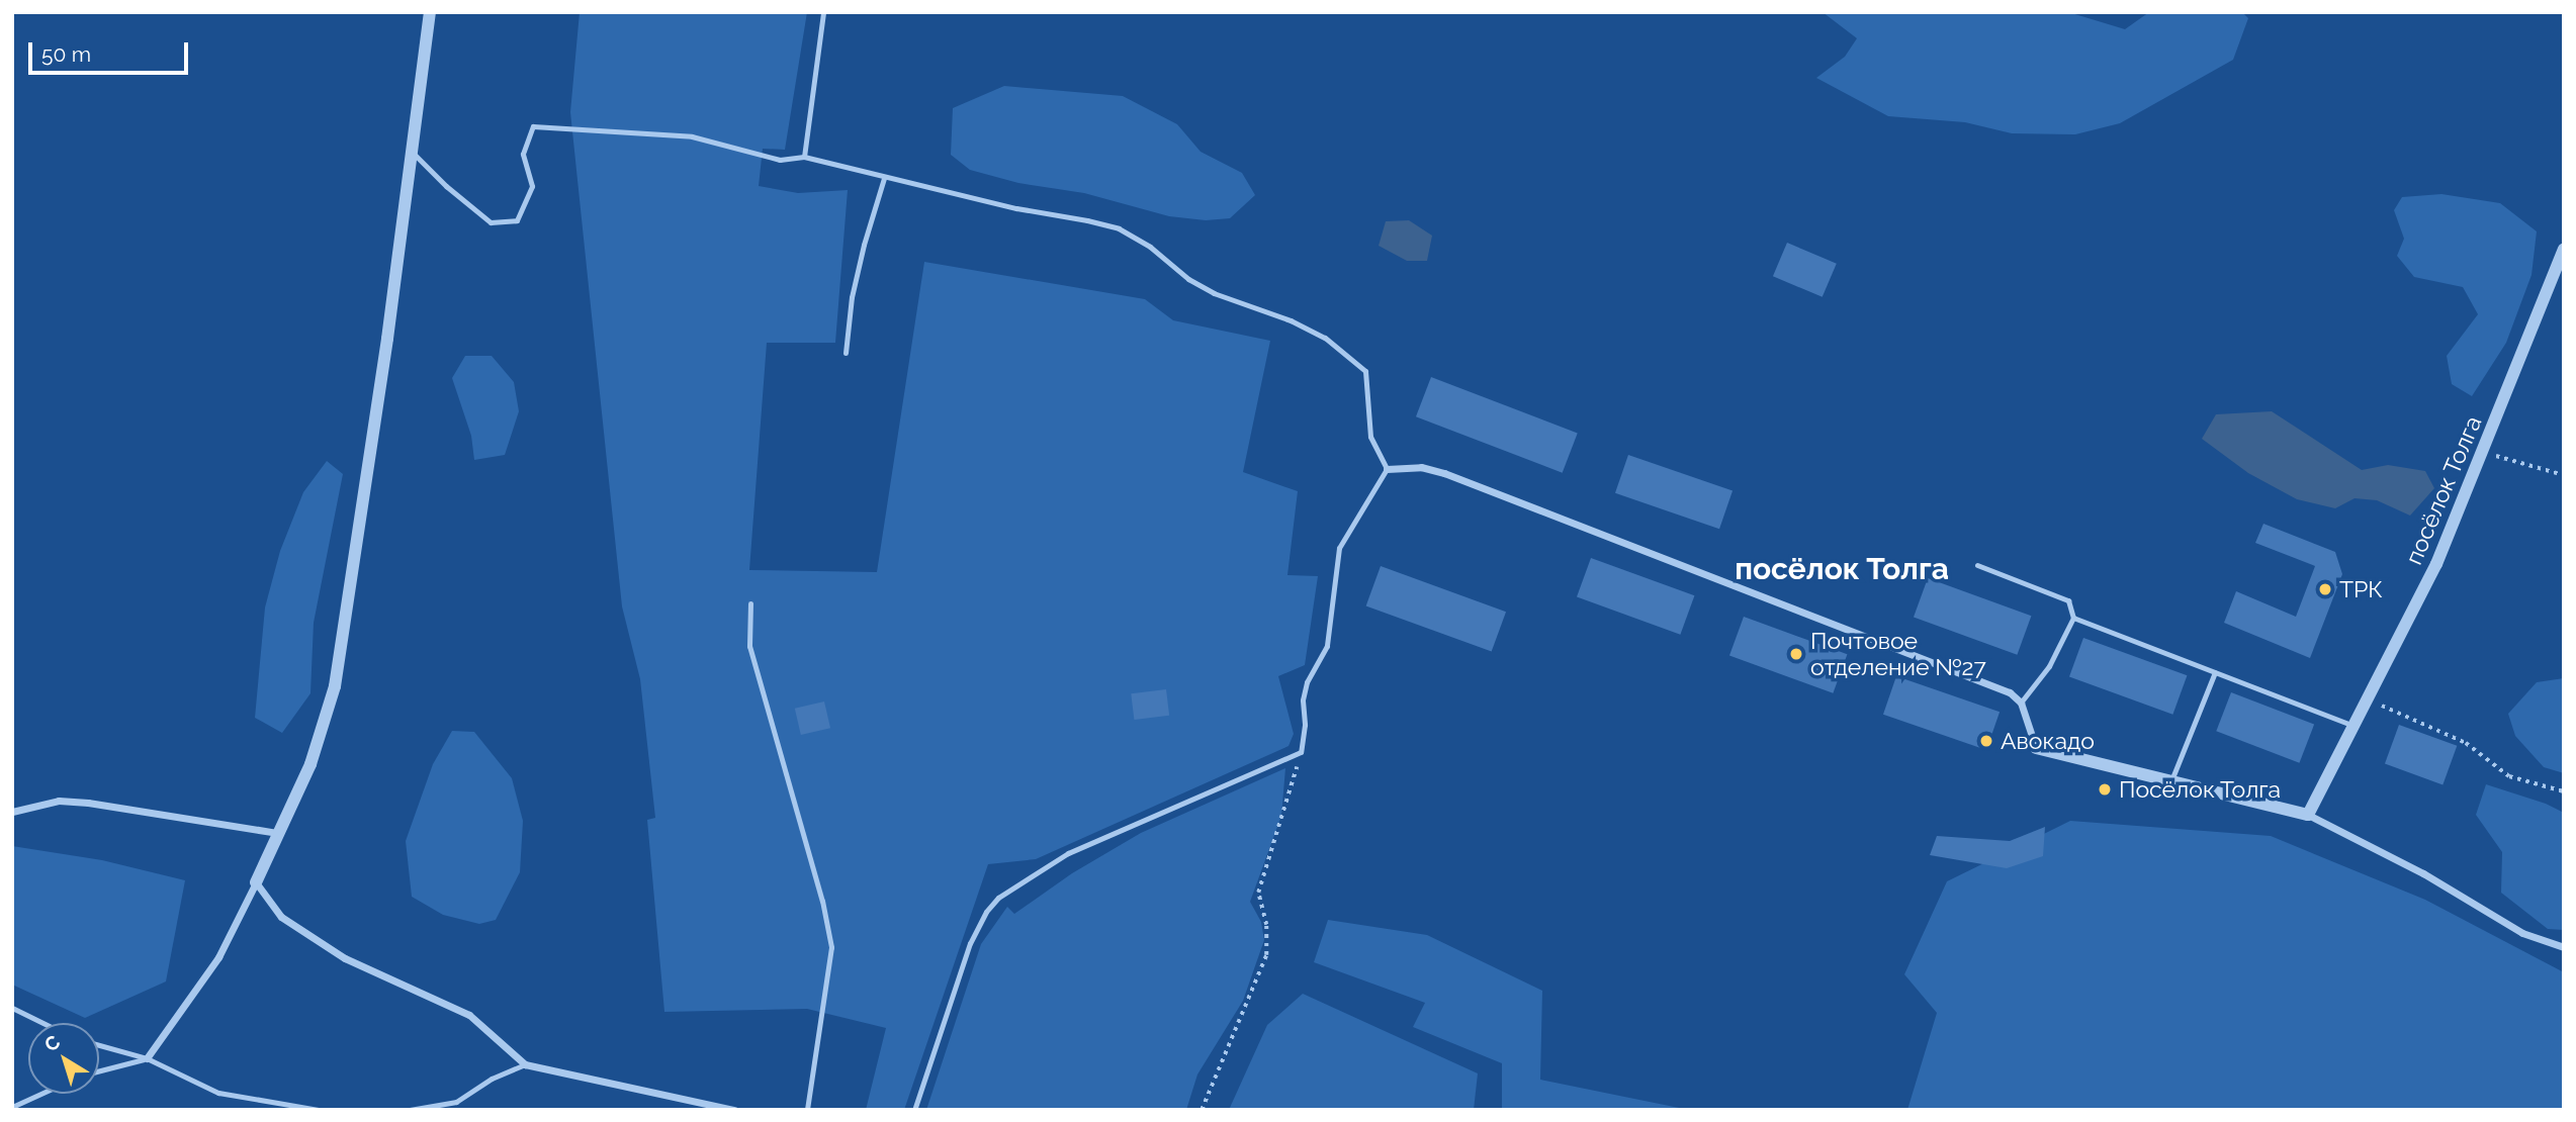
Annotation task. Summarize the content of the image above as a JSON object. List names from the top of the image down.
{
  "streets": {
    "street": ["посёлок Толга"]
  },
  "districts": ["посёлок Толга"],
  "places": [
    "ТРК",
    "Почтовое отделение №27",
    "Авокадо",
    "Посёлок Толга"
  ],
  "scale_bar": "50 m",
  "north": "top left"
}
